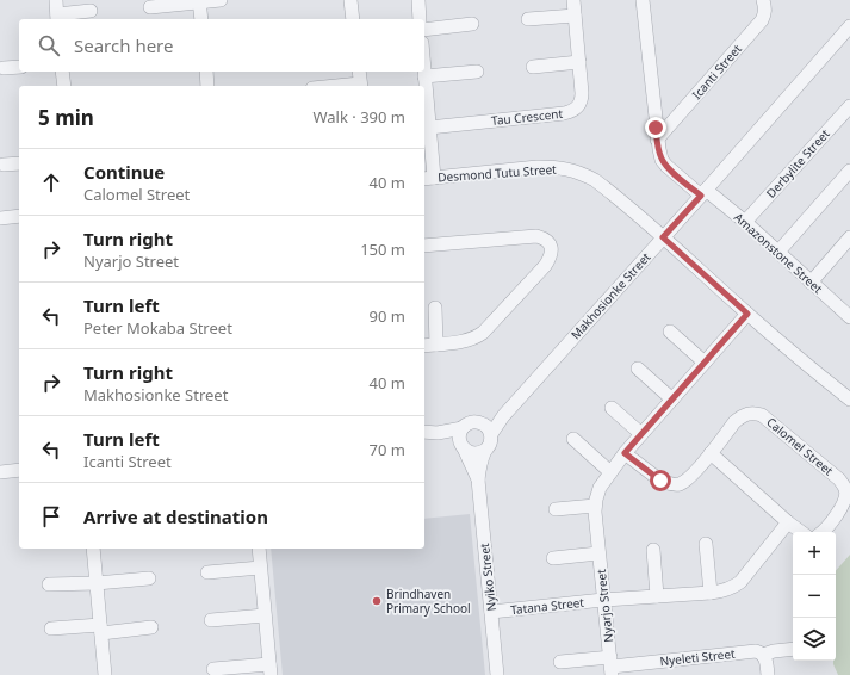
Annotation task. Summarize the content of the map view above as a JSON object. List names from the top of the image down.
{
  "streets": {
    "street": [
      "Icanti Street",
      "Tau Crescent",
      "Derbylite Street",
      "Desmond Tutu Street",
      "Amazonstone Street",
      "Makhosionke Street",
      "Calomel Street",
      "Nyiko Street",
      "Tatana Street",
      "Nyarjo Street",
      "Nyeleti Street"
    ]
  },
  "crossings": [
    ["Derbylite Street", "Amazonstone Street"],
    ["Desmond Tutu Street", "Makhosionke Street"],
    ["Desmond Tutu Street", "Nyarjo Street"],
    ["Amazonstone Street", "Makhosionke Street"],
    ["Makhosionke Street", "Nyiko Street"],
    ["Calomel Street", "Nyarjo Street"],
    ["Nyiko Street", "Tatana Street"],
    ["Tatana Street", "Nyarjo Street"],
    ["Nyarjo Street", "Nyeleti Street"]
  ],
  "places": ["Brindhaven Primary School"],
  "page": {
    "search": "Search here",
    "heading": ["5 min", "Walk · 390 m"],
    "list": [
      ["Continue", "Calomel Street", "40 m"],
      ["Turn right", "Nyarjo Street", "150 m"],
      ["Turn left", "Peter Mokaba Street", "90 m"],
      ["Turn right", "Makhosionke Street", "40 m"],
      ["Turn left", "Icanti Street", "70 m"],
      "Arrive at destination"
    ],
    "map_buttons": ["+", "−"]
  }
}
